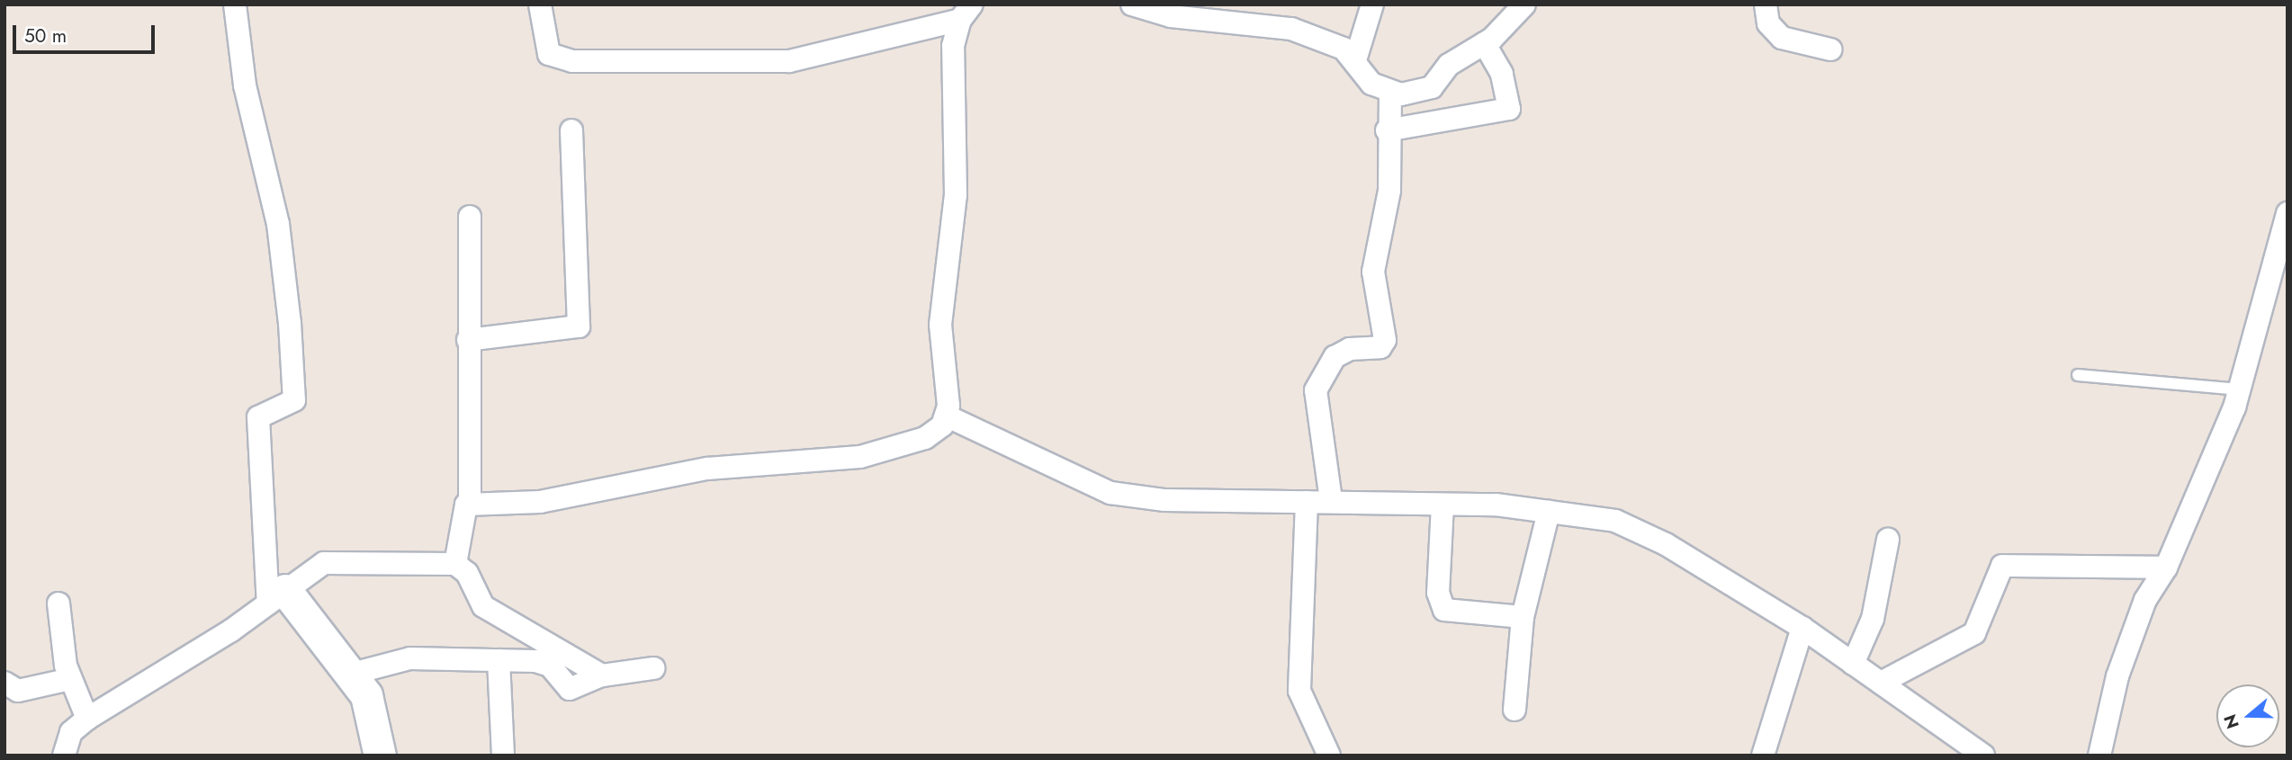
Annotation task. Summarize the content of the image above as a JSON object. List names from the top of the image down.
{
  "scale_bar": "50 m",
  "north": "left"
}
